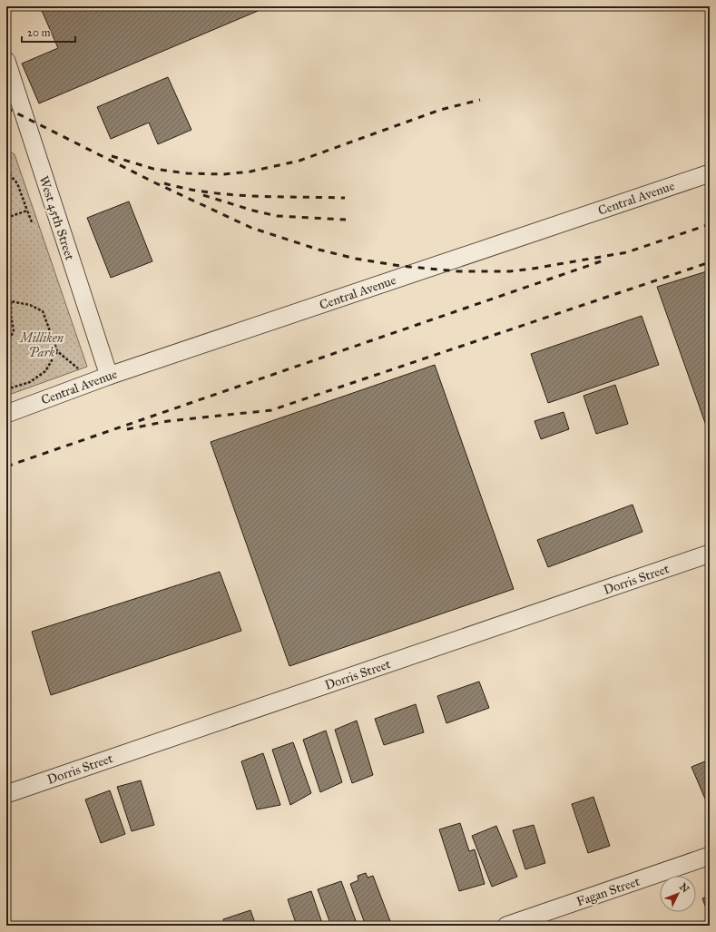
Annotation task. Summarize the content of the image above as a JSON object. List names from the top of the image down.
{
  "streets": {
    "street": [
      "Central Avenue",
      "West 45th Street",
      "Dorris Street",
      "Fagan Street"
    ]
  },
  "crossings": [
    ["Central Avenue", "West 45th Street"]
  ],
  "parks": ["Milliken Park"],
  "scale_bar": "20 m",
  "north": "top right"
}
